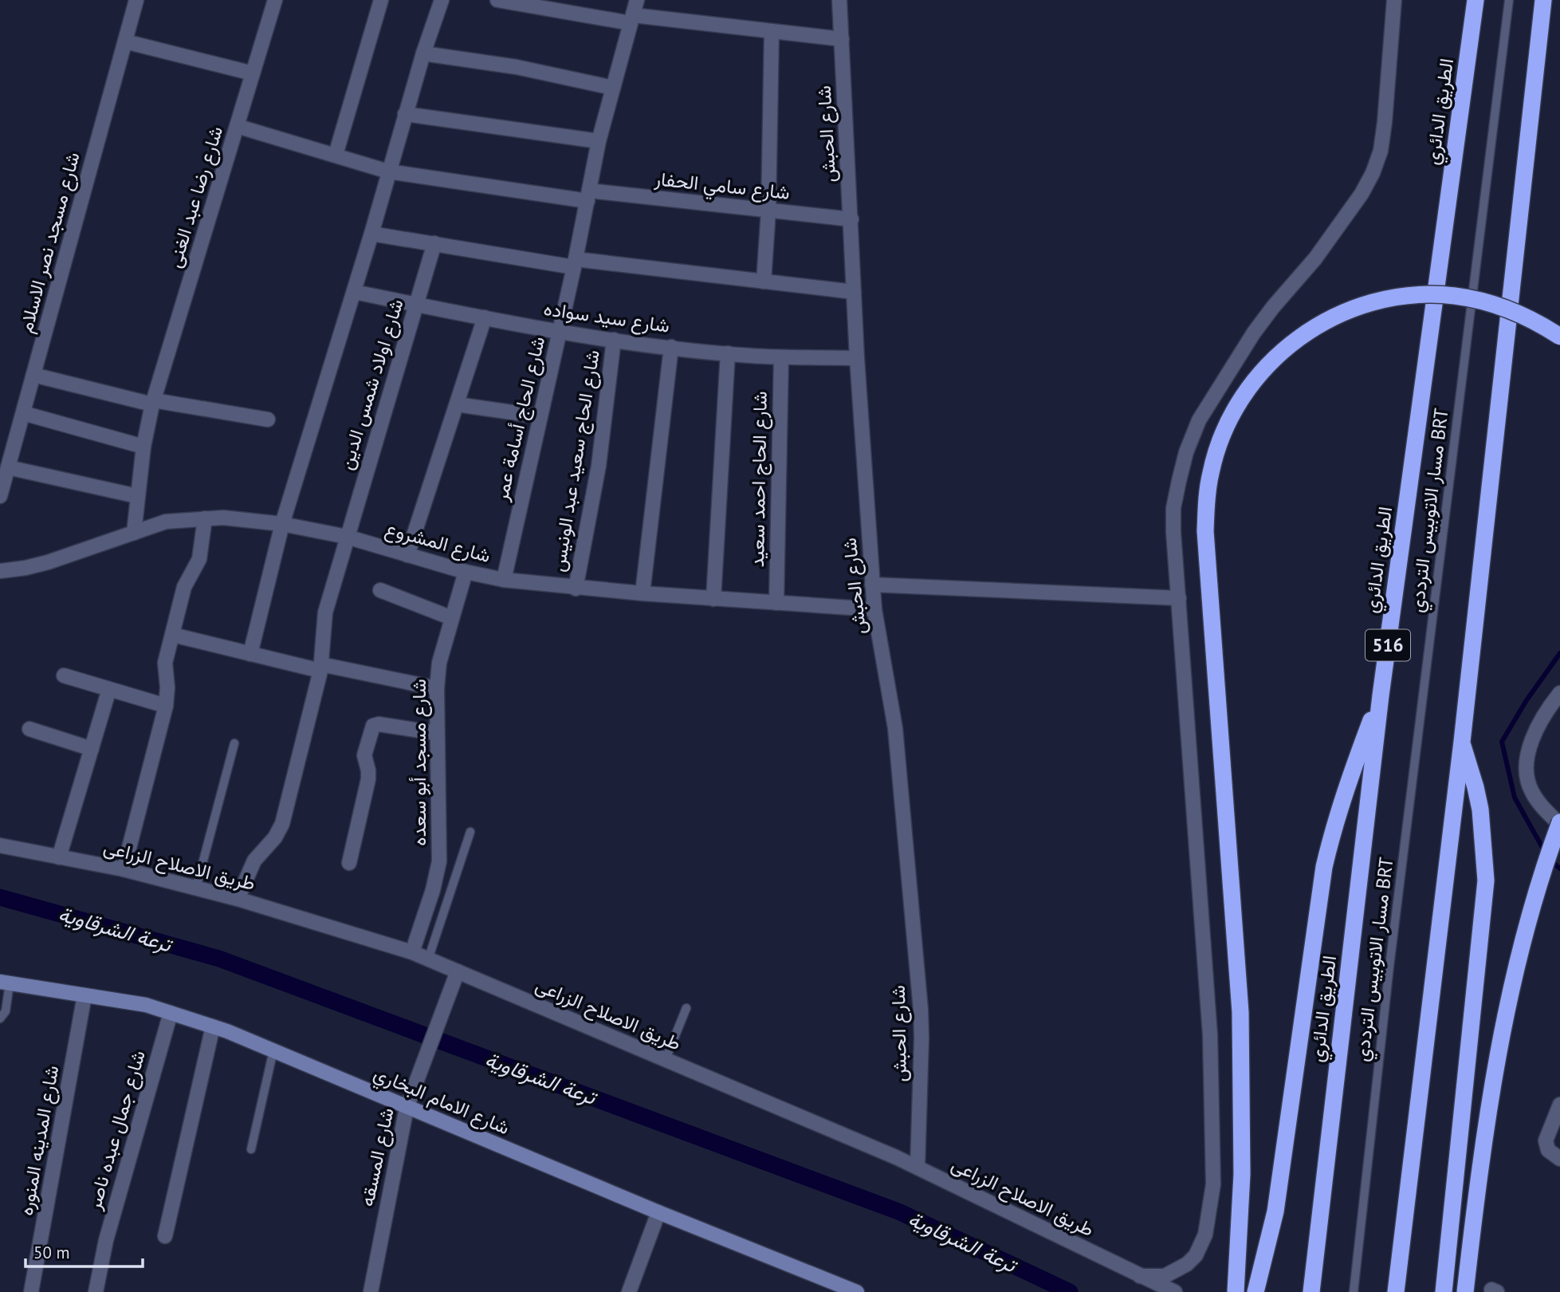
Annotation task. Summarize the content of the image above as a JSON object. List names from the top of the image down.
{
  "streets": {
    "highway": ["الطريق الدائري", "516"],
    "street": [
      "شارع الحبش",
      "شارع سامي الحفار",
      "شارع رضا عبد الغنى",
      "شارع مسجد نصر الاسلام",
      "شارع سيد سواده",
      "شارع اولاد شمس الدين",
      "شارع الحاج أسامة عمر",
      "شارع الحاج سعيد عبد الونيس",
      "شارع الحاج احمد سعيد",
      "شارع المشروع",
      "شارع مسجد أبو سعده",
      "طريق الاصلاح الزراعى",
      "شارع الامام البخاري",
      "شارع جمال عبده ناصر",
      "شارع المدينه المنوره",
      "شارع المسقه"
    ],
    "lane": ["مسار الاتوبيس الترددي BRT"]
  },
  "crossings": [
    ["شارع الحبش", "شارع سامي الحفار"],
    ["شارع الحبش", "شارع سيد سواده"],
    ["شارع الحبش", "شارع المشروع"],
    ["شارع الحبش", "طريق الاصلاح الزراعى"],
    ["شارع سامي الحفار", "شارع رضا عبد الغنى"],
    ["شارع سامي الحفار", "شارع الحاج أسامة عمر"],
    ["شارع رضا عبد الغنى", "شارع المشروع"],
    ["شارع سيد سواده", "شارع اولاد شمس الدين"],
    ["شارع سيد سواده", "شارع الحاج أسامة عمر"],
    ["شارع سيد سواده", "شارع الحاج سعيد عبد الونيس"],
    ["شارع سيد سواده", "شارع الحاج احمد سعيد"],
    ["شارع اولاد شمس الدين", "شارع المشروع"],
    ["شارع اولاد شمس الدين", "طريق الاصلاح الزراعى"],
    ["شارع الحاج أسامة عمر", "شارع المشروع"],
    ["شارع الحاج سعيد عبد الونيس", "شارع المشروع"],
    ["شارع الحاج احمد سعيد", "شارع المشروع"],
    ["شارع المشروع", "شارع مسجد أبو سعده"],
    ["شارع مسجد أبو سعده", "طريق الاصلاح الزراعى"],
    ["طريق الاصلاح الزراعى", "شارع المسقه"],
    ["شارع الامام البخاري", "شارع جمال عبده ناصر"],
    ["شارع الامام البخاري", "شارع المدينه المنوره"],
    ["شارع الامام البخاري", "شارع المسقه"]
  ],
  "water": ["ترعة الشرقاوية"],
  "scale_bar": "50 m"
}
